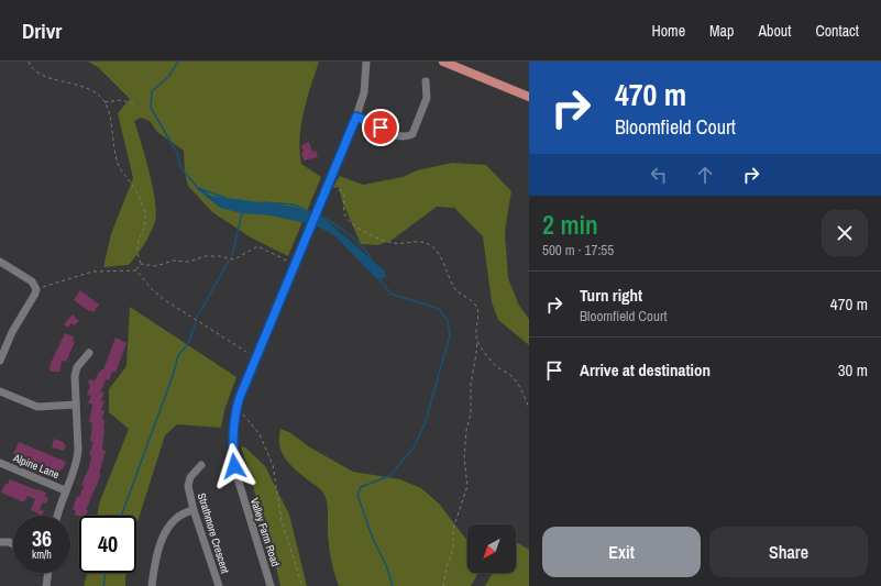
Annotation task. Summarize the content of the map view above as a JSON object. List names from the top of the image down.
{
  "streets": {
    "street": ["Alpine Lane", "Valley Farm Road", "Strathmore Crescent"]
  },
  "north": "bottom left",
  "page": {
    "header": "Drivr",
    "nav": [
      "Home",
      "Map",
      "About",
      "Contact"
    ],
    "turn": ["470 m", "Bloomfield Court"],
    "heading": ["2 min", "500 m · 17:55"],
    "list": [
      {
        "name": "Turn right",
        "note": "Bloomfield Court",
        "value": "470 m"
      },
      {
        "name": "Arrive at destination",
        "value": "30 m"
      }
    ],
    "speed": "36 km/h",
    "limit": "40",
    "buttons": ["Exit", "Share"]
  }
}
